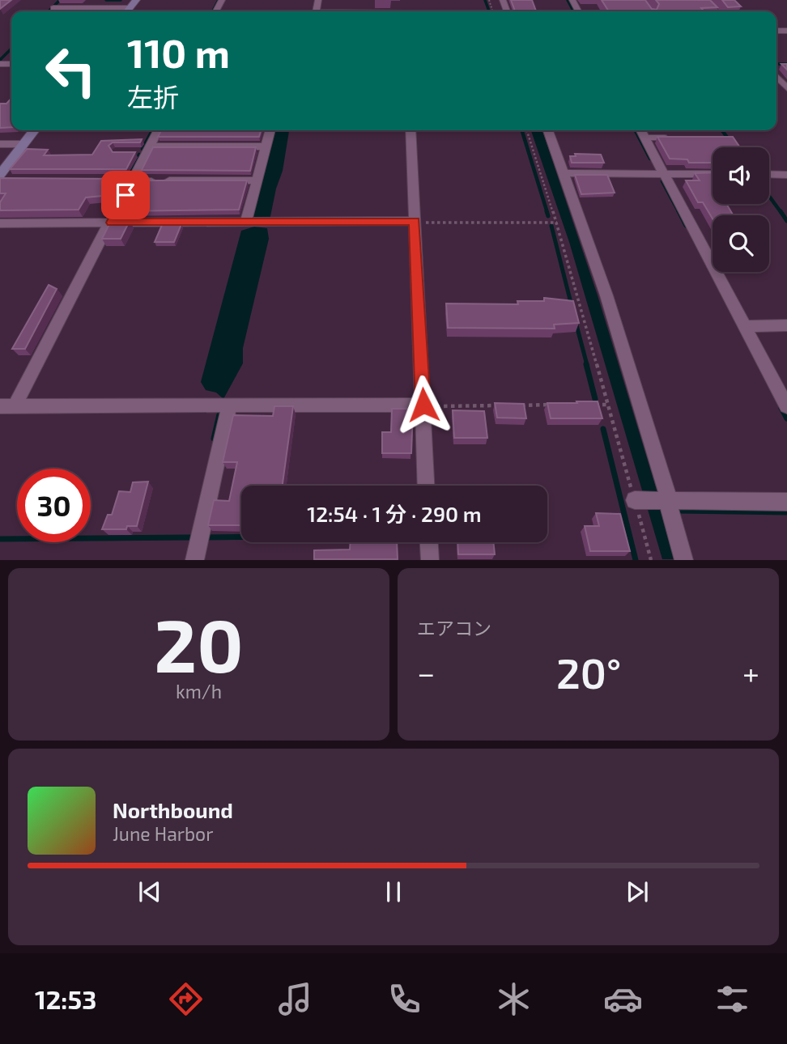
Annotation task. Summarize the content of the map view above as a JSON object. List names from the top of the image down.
{
  "page": {
    "turn": ["110 m", "左折"],
    "limit": "30",
    "trip": "12:54 · 1 分 · 290 m",
    "tile": [
      ["20", "km/h"],
      "エアコン"
    ],
    "heat": ["−", "20°", "+"],
    "song": ["Northbound", "June Harbor"],
    "tabs": "12:53"
  }
}
